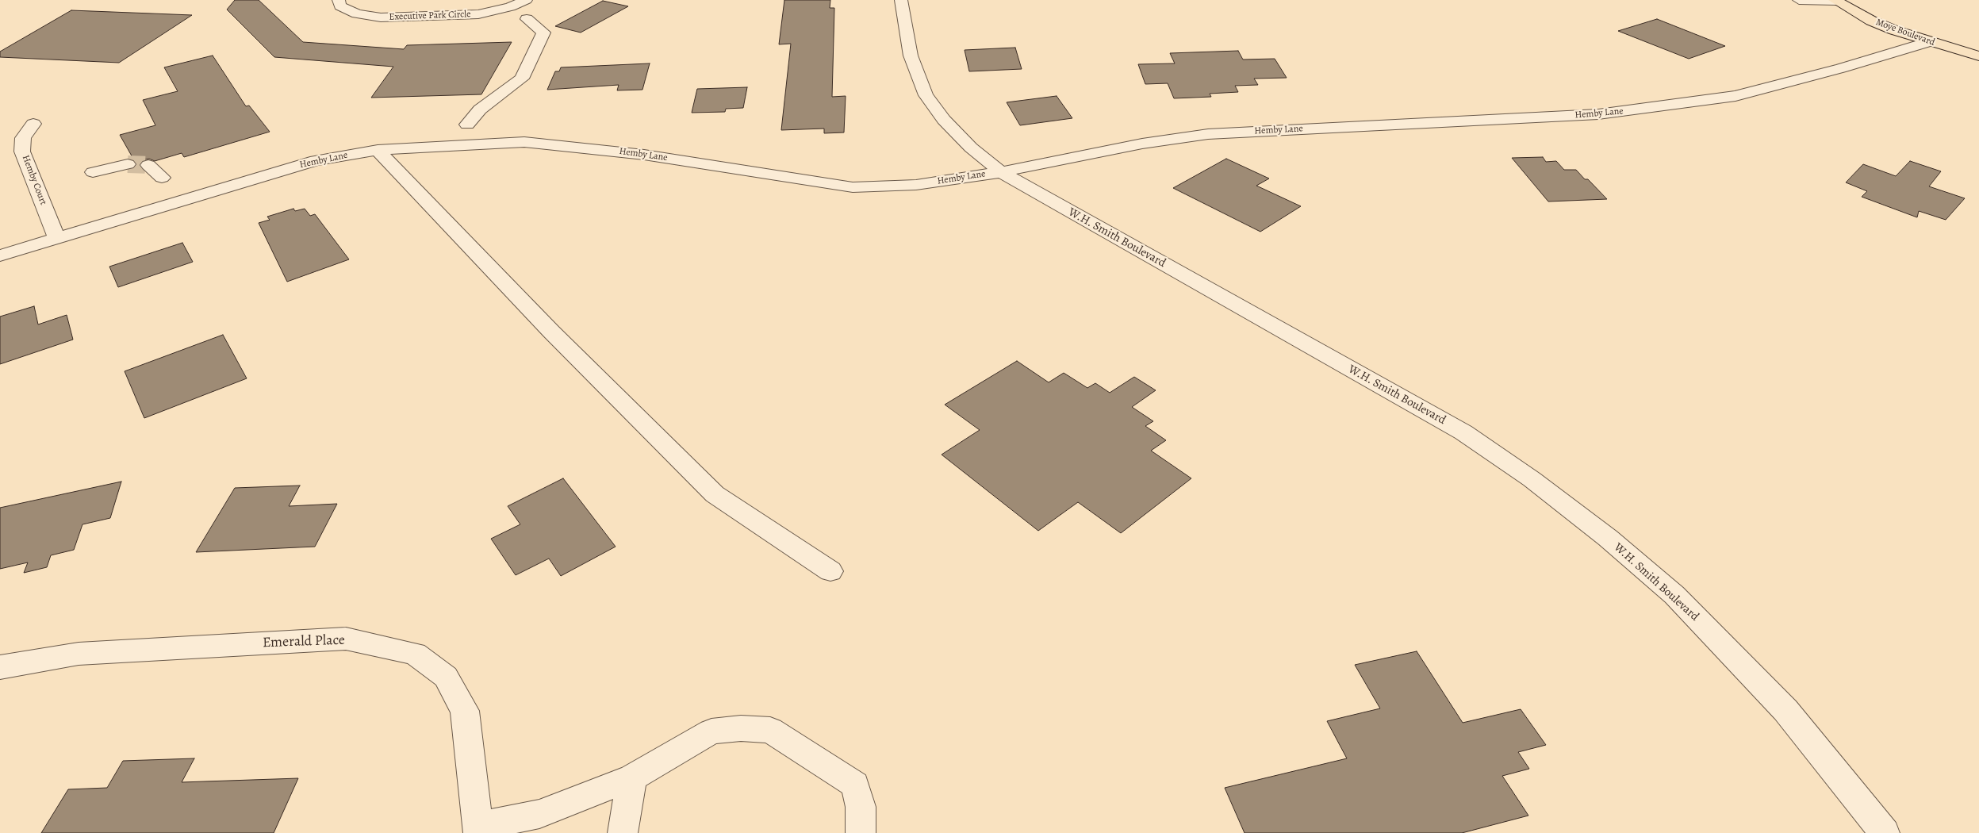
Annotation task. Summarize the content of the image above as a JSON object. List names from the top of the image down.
{
  "streets": {
    "main road": ["Moye Boulevard"],
    "street": [
      "Executive Park Circle",
      "Hemby Lane",
      "Hemby Court",
      "W.H. Smith Boulevard",
      "Emerald Place"
    ]
  },
  "crossings": [
    ["Moye Boulevard", "Hemby Lane"],
    ["Hemby Lane", "Hemby Court"],
    ["Hemby Lane", "W.H. Smith Boulevard"]
  ]
}
